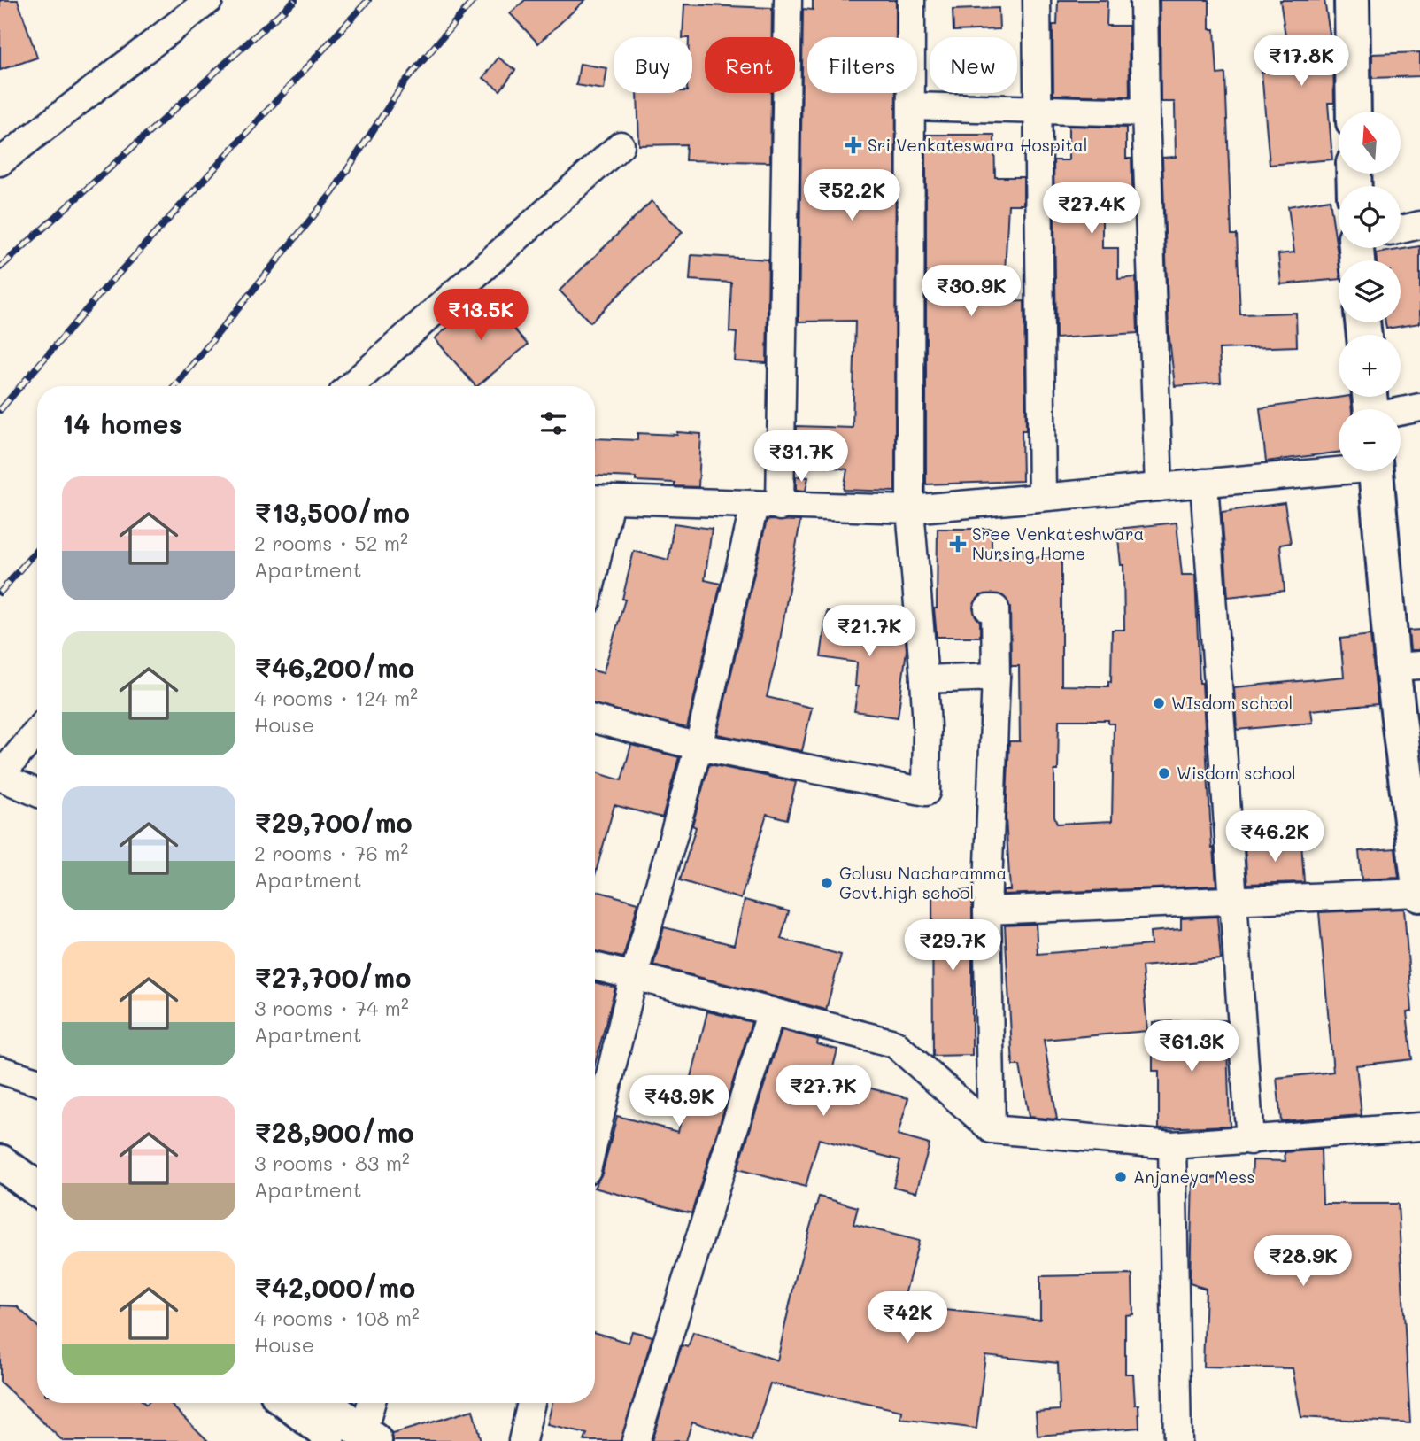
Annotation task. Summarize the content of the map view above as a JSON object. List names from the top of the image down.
{
  "places": {
    "health": ["Sri Venkateswara Hospital", "Sree Venkateshwara Nursing Home"],
    "other": [
      "WIsdom school",
      "Wisdom school",
      "Golusu Nacharamma Govt.high school",
      "Anjaneya Mess"
    ]
  },
  "north": "top",
  "page": {
    "price": [
      "₹17.8K",
      "₹52.2K",
      "₹27.4K",
      "₹30.9K",
      "₹13.5K",
      "₹31.7K",
      "₹21.7K",
      "₹46.2K",
      "₹29.7K",
      "₹61.3K",
      "₹27.7K",
      "₹43.9K",
      "₹28.9K",
      "₹42K"
    ],
    "chip": [
      "Buy",
      "Rent",
      "Filters",
      "New"
    ],
    "map_buttons": ["+", "−"],
    "heading": "14 homes",
    "list": [
      {
        "name": "₹13,500/mo",
        "note": "2 rooms · 52 m² · Apartment"
      },
      {
        "name": "₹46,200/mo",
        "note": "4 rooms · 124 m² · House"
      },
      {
        "name": "₹29,700/mo",
        "note": "2 rooms · 76 m² · Apartment"
      },
      {
        "name": "₹27,700/mo",
        "note": "3 rooms · 74 m² · Apartment"
      },
      {
        "name": "₹28,900/mo",
        "note": "3 rooms · 83 m² · Apartment"
      },
      {
        "name": "₹42,000/mo",
        "note": "4 rooms · 108 m² · House"
      }
    ]
  }
}
